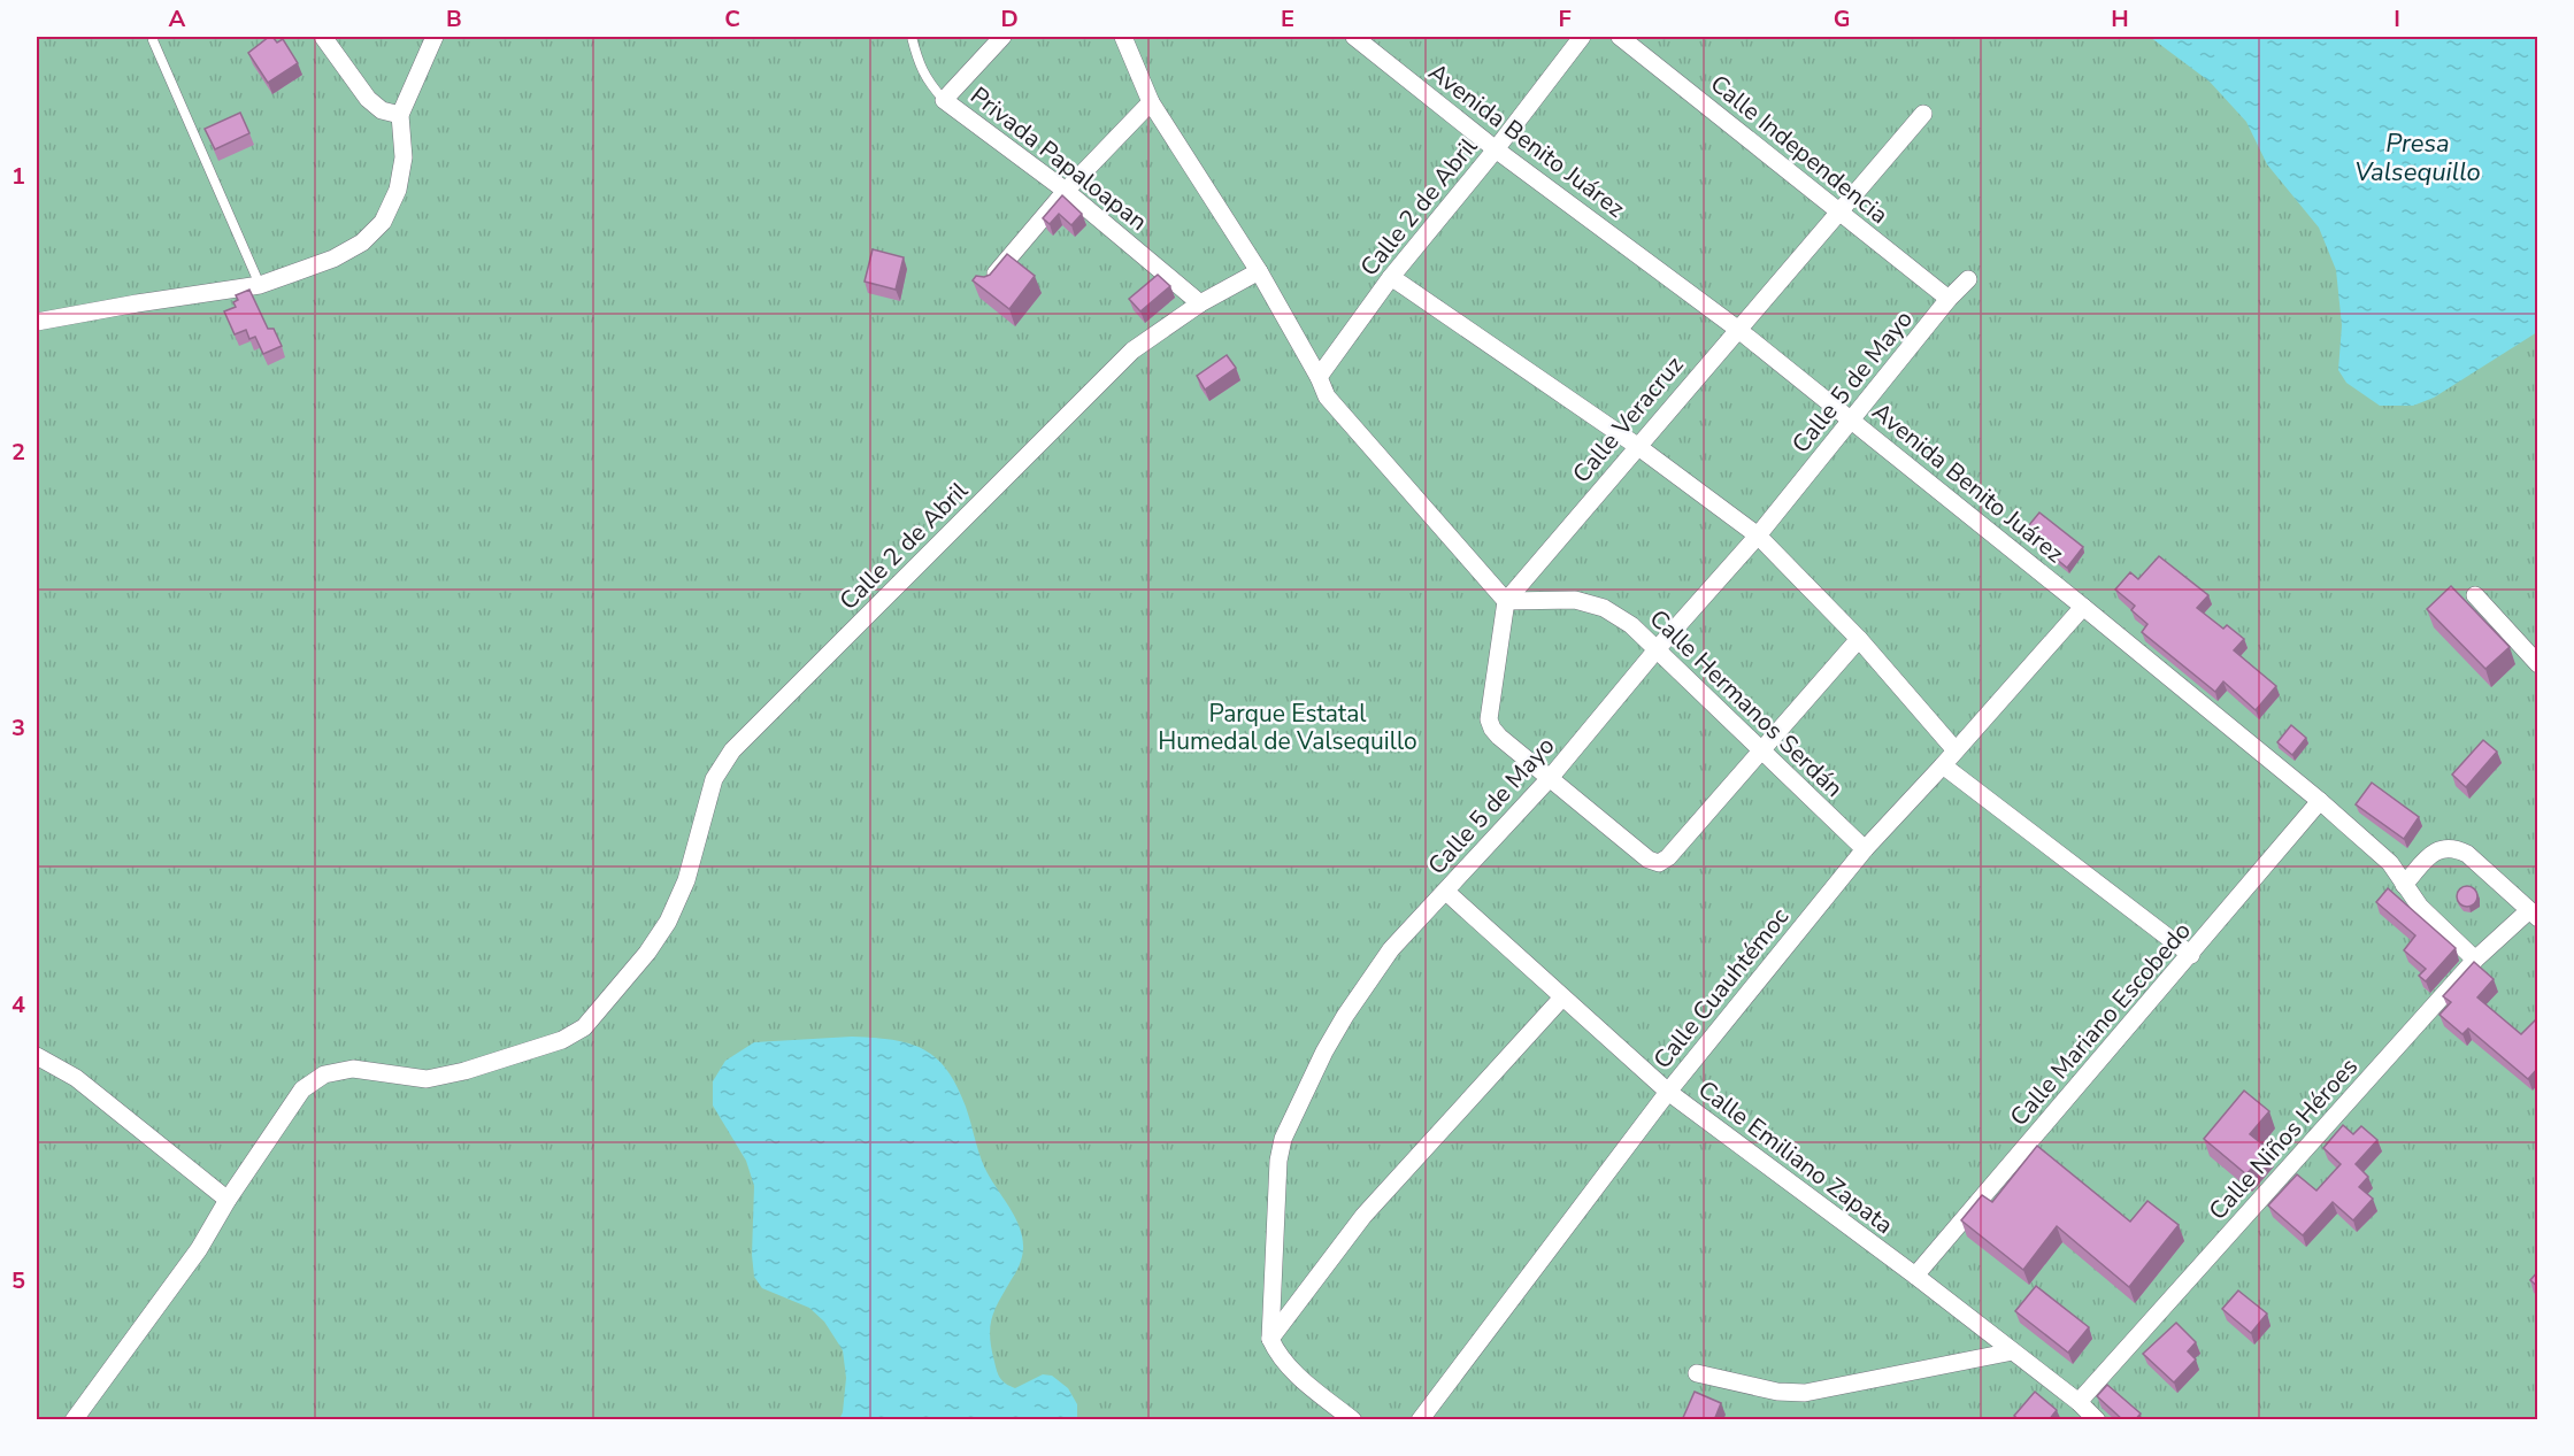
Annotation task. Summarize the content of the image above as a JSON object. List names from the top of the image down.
{
  "streets": {
    "street": [
      "Avenida Benito Juárez",
      "Calle Independencia",
      "Privada Papaloapan",
      "Calle 2 de Abril",
      "Calle 5 de Mayo",
      "Calle Veracruz",
      "Calle Hermanos Serdán",
      "Calle Cuauhtémoc",
      "Calle Mariano Escobedo",
      "Calle Niños Héroes",
      "Calle Emiliano Zapata"
    ]
  },
  "crossings": [
    ["Avenida Benito Juárez", "Calle 2 de Abril"],
    ["Avenida Benito Juárez", "Calle 5 de Mayo"],
    ["Avenida Benito Juárez", "Calle Veracruz"],
    ["Avenida Benito Juárez", "Calle Cuauhtémoc"],
    ["Avenida Benito Juárez", "Calle Mariano Escobedo"],
    ["Avenida Benito Juárez", "Calle Niños Héroes"],
    ["Calle Independencia", "Calle 5 de Mayo"],
    ["Calle Independencia", "Calle Veracruz"],
    ["Privada Papaloapan", "Calle 2 de Abril"],
    ["Calle 5 de Mayo", "Calle Hermanos Serdán"],
    ["Calle 5 de Mayo", "Calle Emiliano Zapata"],
    ["Calle Veracruz", "Calle Hermanos Serdán"],
    ["Calle Hermanos Serdán", "Calle Cuauhtémoc"],
    ["Calle Cuauhtémoc", "Calle Emiliano Zapata"],
    ["Calle Mariano Escobedo", "Calle Emiliano Zapata"],
    ["Calle Niños Héroes", "Calle Emiliano Zapata"]
  ],
  "water": ["Presa Valsequillo"],
  "parks": ["Parque Estatal Humedal de Valsequillo"],
  "grid": {
    "columns": [
      "A",
      "B",
      "C",
      "D",
      "E",
      "F",
      "G",
      "H",
      "I"
    ],
    "rows": [
      "1",
      "2",
      "3",
      "4",
      "5"
    ]
  }
}
